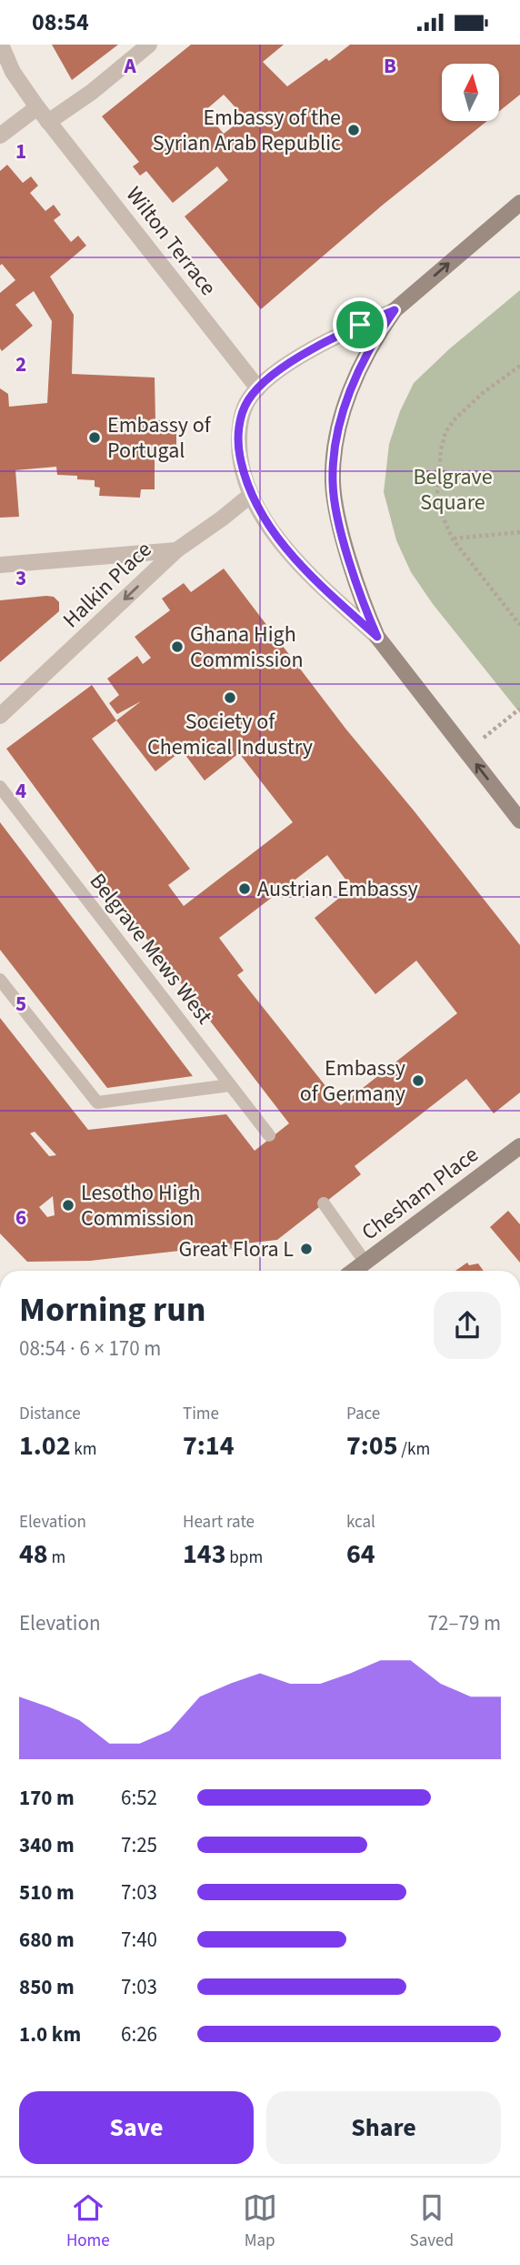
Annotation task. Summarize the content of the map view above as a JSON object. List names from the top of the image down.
{
  "streets": {
    "main road": ["Chesham Place"],
    "street": ["Wilton Terrace", "Halkin Place"],
    "lane": ["Belgrave Mews West"]
  },
  "one_way": ["Halkin Place"],
  "parks": ["Belgrave Square"],
  "places": [
    "Embassy of the Syrian Arab Republic",
    "Embassy of Portugal",
    "Ghana High Commission",
    "Society of Chemical Industry",
    "Austrian Embassy",
    "Embassy of Germany",
    "Lesotho High Commission",
    "Great Flora L"
  ],
  "north": "top",
  "page": {
    "status": "08:54",
    "heading": ["Morning run", "08:54 · 6 × 170 m"],
    "stats": [
      ["Distance", "1.02 km"],
      ["Time", "7:14"],
      ["Pace", "7:05 /km"],
      ["Elevation", "48 m"],
      ["Heart rate", "143 bpm"],
      ["kcal", "64"]
    ],
    "chart": ["Elevation", "72–79 m"],
    "list": [
      {
        "name": "170 m",
        "note": "6:52"
      },
      {
        "name": "340 m",
        "note": "7:25"
      },
      {
        "name": "510 m",
        "note": "7:03"
      },
      {
        "name": "680 m",
        "note": "7:40"
      },
      {
        "name": "850 m",
        "note": "7:03"
      },
      {
        "name": "1.0 km",
        "note": "6:26"
      }
    ],
    "buttons": ["Save", "Share"],
    "tabs": ["Home", "Map", "Saved"]
  },
  "grid": {
    "columns": ["A", "B"],
    "rows": [
      "1",
      "2",
      "3",
      "4",
      "5",
      "6"
    ]
  }
}
